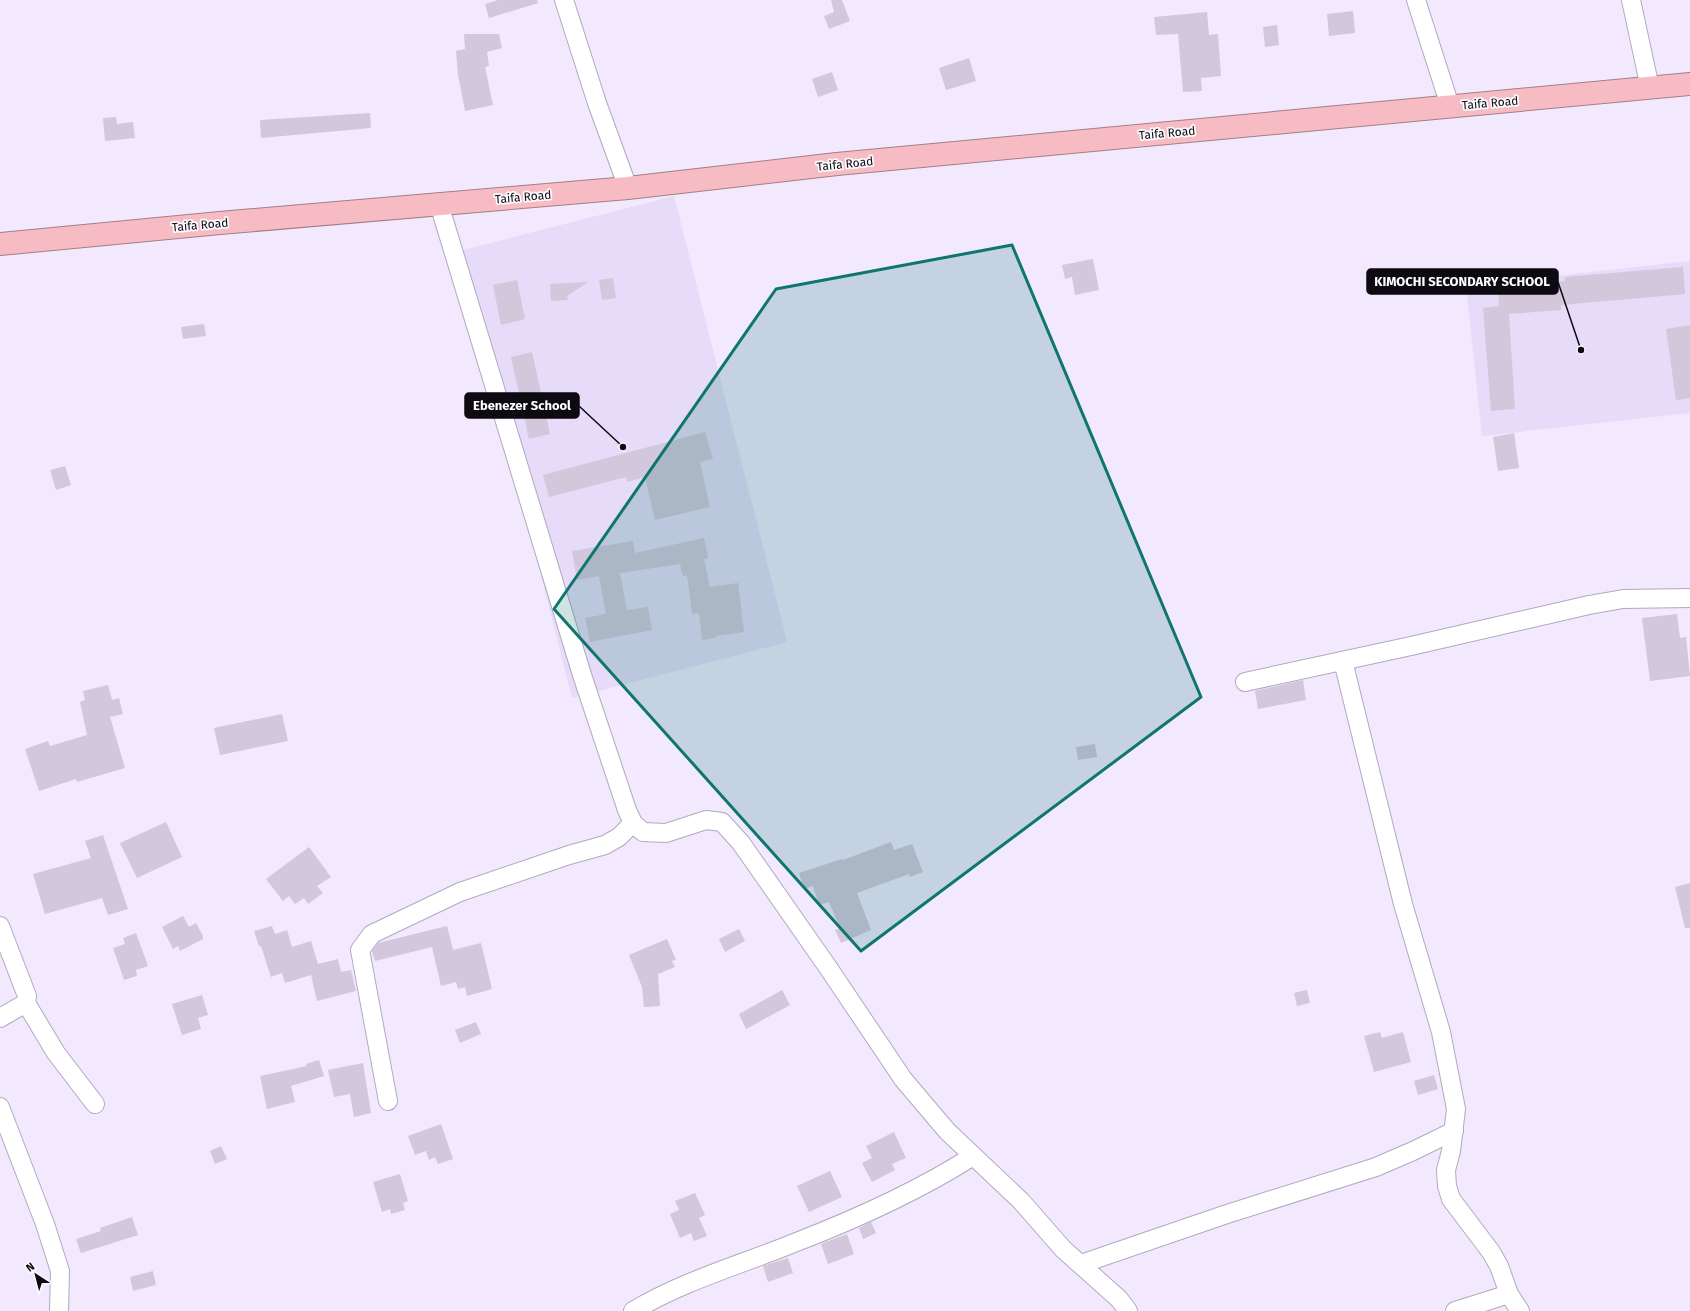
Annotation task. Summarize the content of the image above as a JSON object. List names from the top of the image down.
{
  "streets": {
    "highway": ["Taifa Road"]
  },
  "places": ["KIMOCHI SECONDARY SCHOOL", "Ebenezer School"],
  "north": "top left"
}
